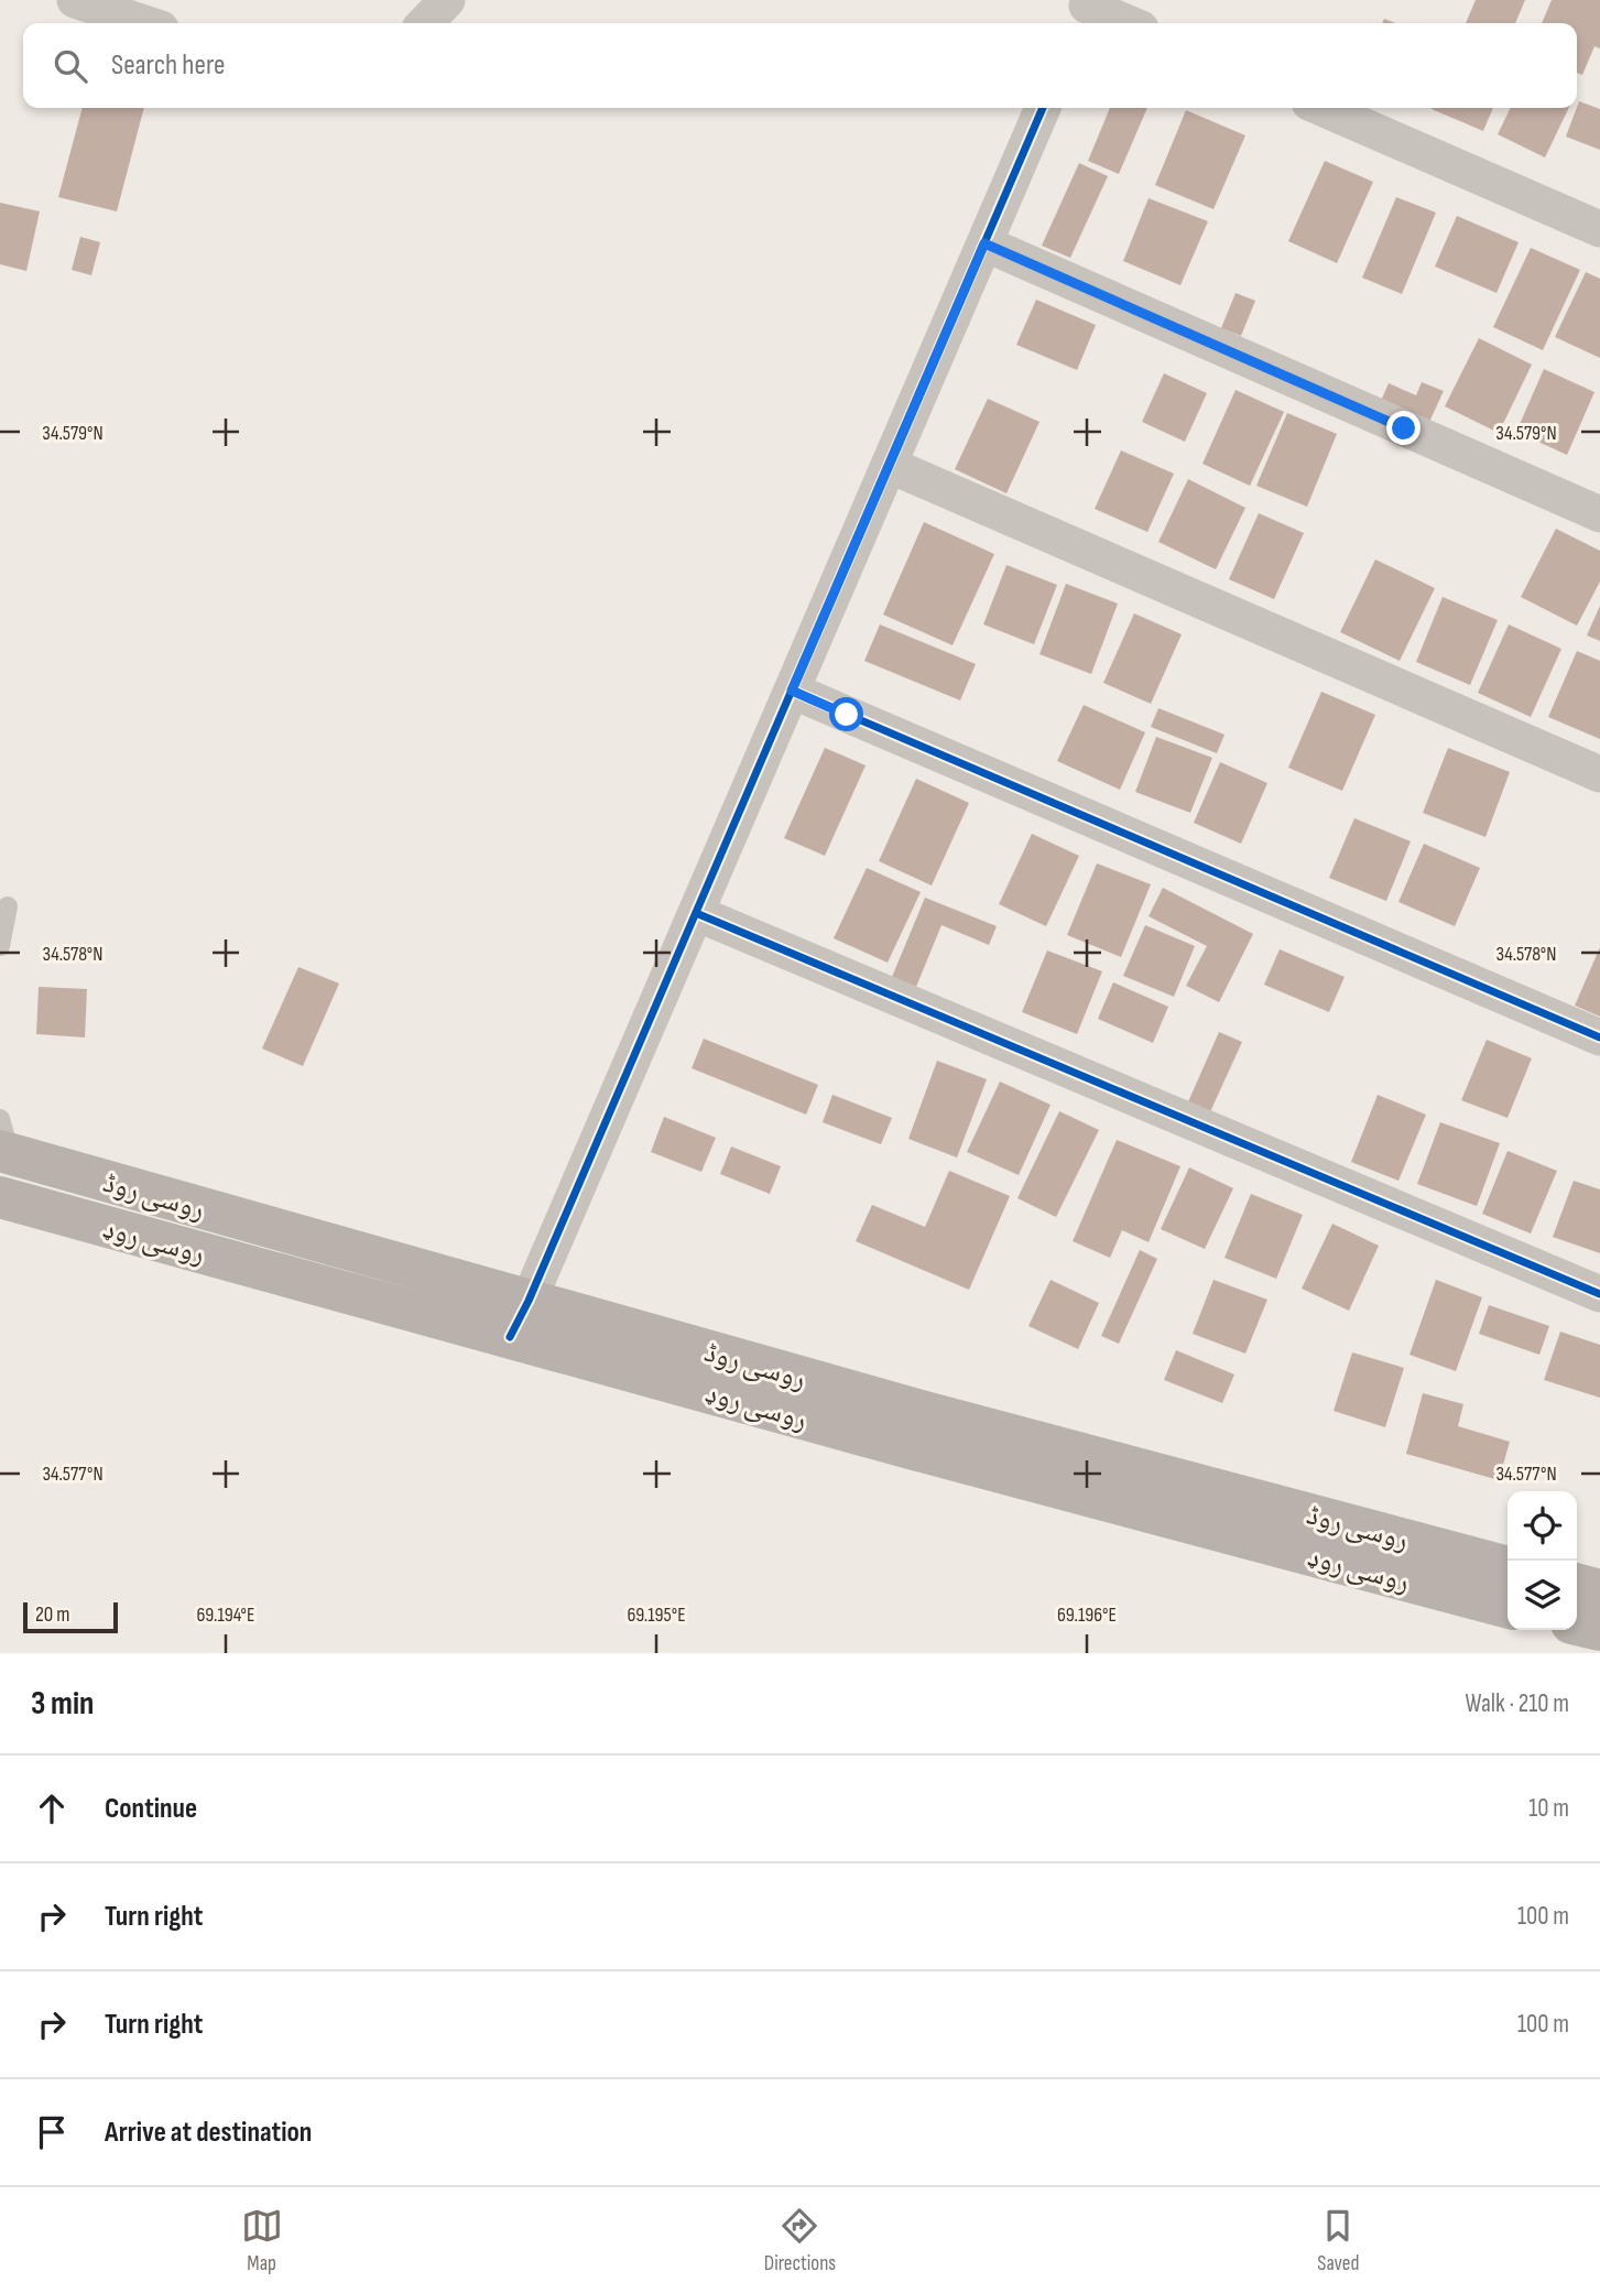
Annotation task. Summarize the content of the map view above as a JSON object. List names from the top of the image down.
{
  "streets": {
    "main road": ["روسی روڈ", "روسی روډ"]
  },
  "crossings": [
    ["روسی روڈ", "روسی روډ"]
  ],
  "scale_bar": "20 m",
  "page": {
    "search": "Search here",
    "scale": "20 m",
    "heading": ["3 min", "Walk · 210 m"],
    "list": [
      ["Continue", "10 m"],
      ["Turn right", "100 m"],
      ["Turn right", "100 m"],
      "Arrive at destination"
    ],
    "nav": ["Map", "Directions", "Saved"]
  },
  "coordinates": [
    "34.579°N",
    "34.578°N",
    "34.577°N",
    "69.194°E",
    "69.195°E",
    "69.196°E"
  ]
}
